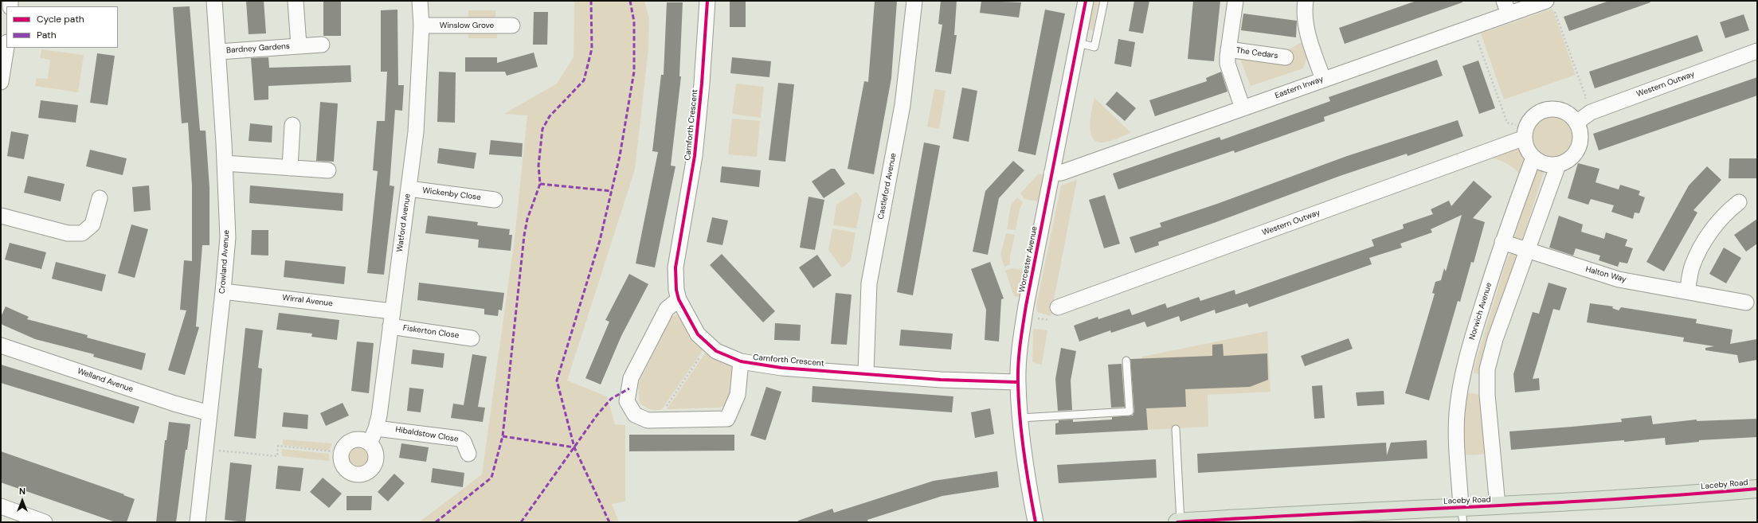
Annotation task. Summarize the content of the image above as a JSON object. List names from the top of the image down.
{
  "streets": {
    "highway": ["Laceby Road"],
    "street": [
      "Winslow Grove",
      "Bardney Gardens",
      "The Cedars",
      "Western Outway",
      "Eastern Inway",
      "Carnforth Crescent",
      "Castleford Avenue",
      "Wickenby Close",
      "Watford Avenue",
      "Worcester Avenue",
      "Crowland Avenue",
      "Halton Way",
      "Wirral Avenue",
      "Norwich Avenue",
      "Fiskerton Close",
      "Welland Avenue",
      "Hibaldstow Close"
    ]
  },
  "crossings": [
    ["Winslow Grove", "Watford Avenue"],
    ["Bardney Gardens", "Crowland Avenue"],
    ["The Cedars", "Eastern Inway"],
    ["Western Outway", "Norwich Avenue"],
    ["Eastern Inway", "Worcester Avenue"],
    ["Carnforth Crescent", "Castleford Avenue"],
    ["Carnforth Crescent", "Worcester Avenue"],
    ["Wickenby Close", "Watford Avenue"],
    ["Watford Avenue", "Wirral Avenue"],
    ["Watford Avenue", "Fiskerton Close"],
    ["Watford Avenue", "Hibaldstow Close"],
    ["Crowland Avenue", "Wirral Avenue"],
    ["Crowland Avenue", "Welland Avenue"],
    ["Wirral Avenue", "Fiskerton Close"],
    ["Norwich Avenue", "Laceby Road"]
  ],
  "legend": ["Cycle path", "Path"],
  "north": "top"
}
